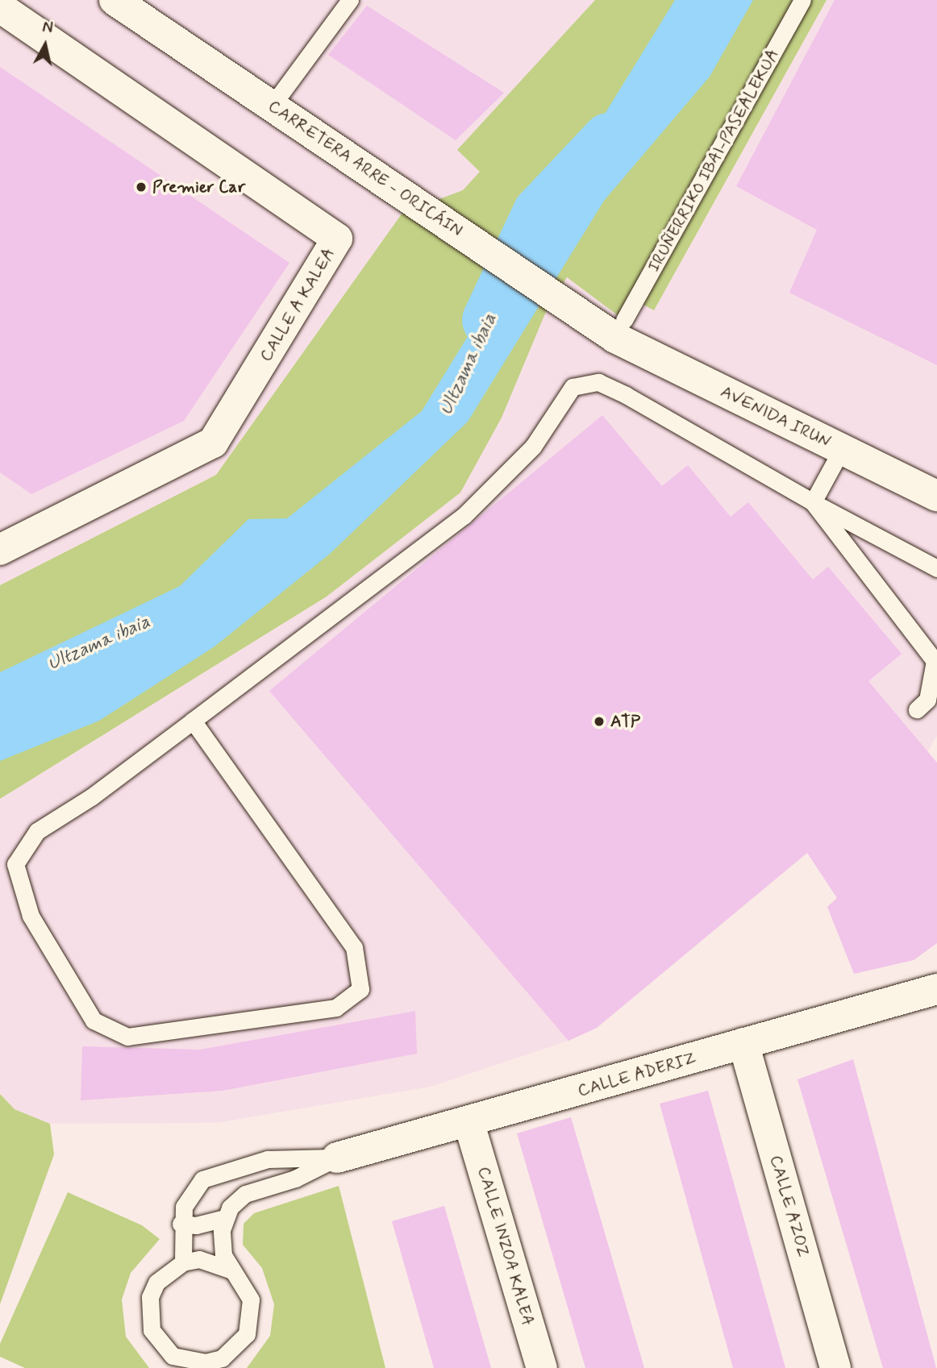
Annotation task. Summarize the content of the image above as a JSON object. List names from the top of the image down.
{
  "streets": {
    "street": [
      "CARRETERA ARRE - ORICÁIN",
      "CALLE A KALEA",
      "AVENIDA IRUN",
      "CALLE ADERIZ",
      "CALLE AZOZ",
      "CALLE INZOA KALEA"
    ],
    "lane": ["IRUÑERRIKO IBAI-PASEALEKUA"]
  },
  "crossings": [
    ["IRUÑERRIKO IBAI-PASEALEKUA", "CARRETERA ARRE - ORICÁIN"],
    ["IRUÑERRIKO IBAI-PASEALEKUA", "AVENIDA IRUN"],
    ["CARRETERA ARRE - ORICÁIN", "AVENIDA IRUN"],
    ["CALLE ADERIZ", "CALLE AZOZ"],
    ["CALLE ADERIZ", "CALLE INZOA KALEA"]
  ],
  "water": ["Ultzama ibaia"],
  "places": ["Premier Car", "ATP"],
  "north": "top"
}
